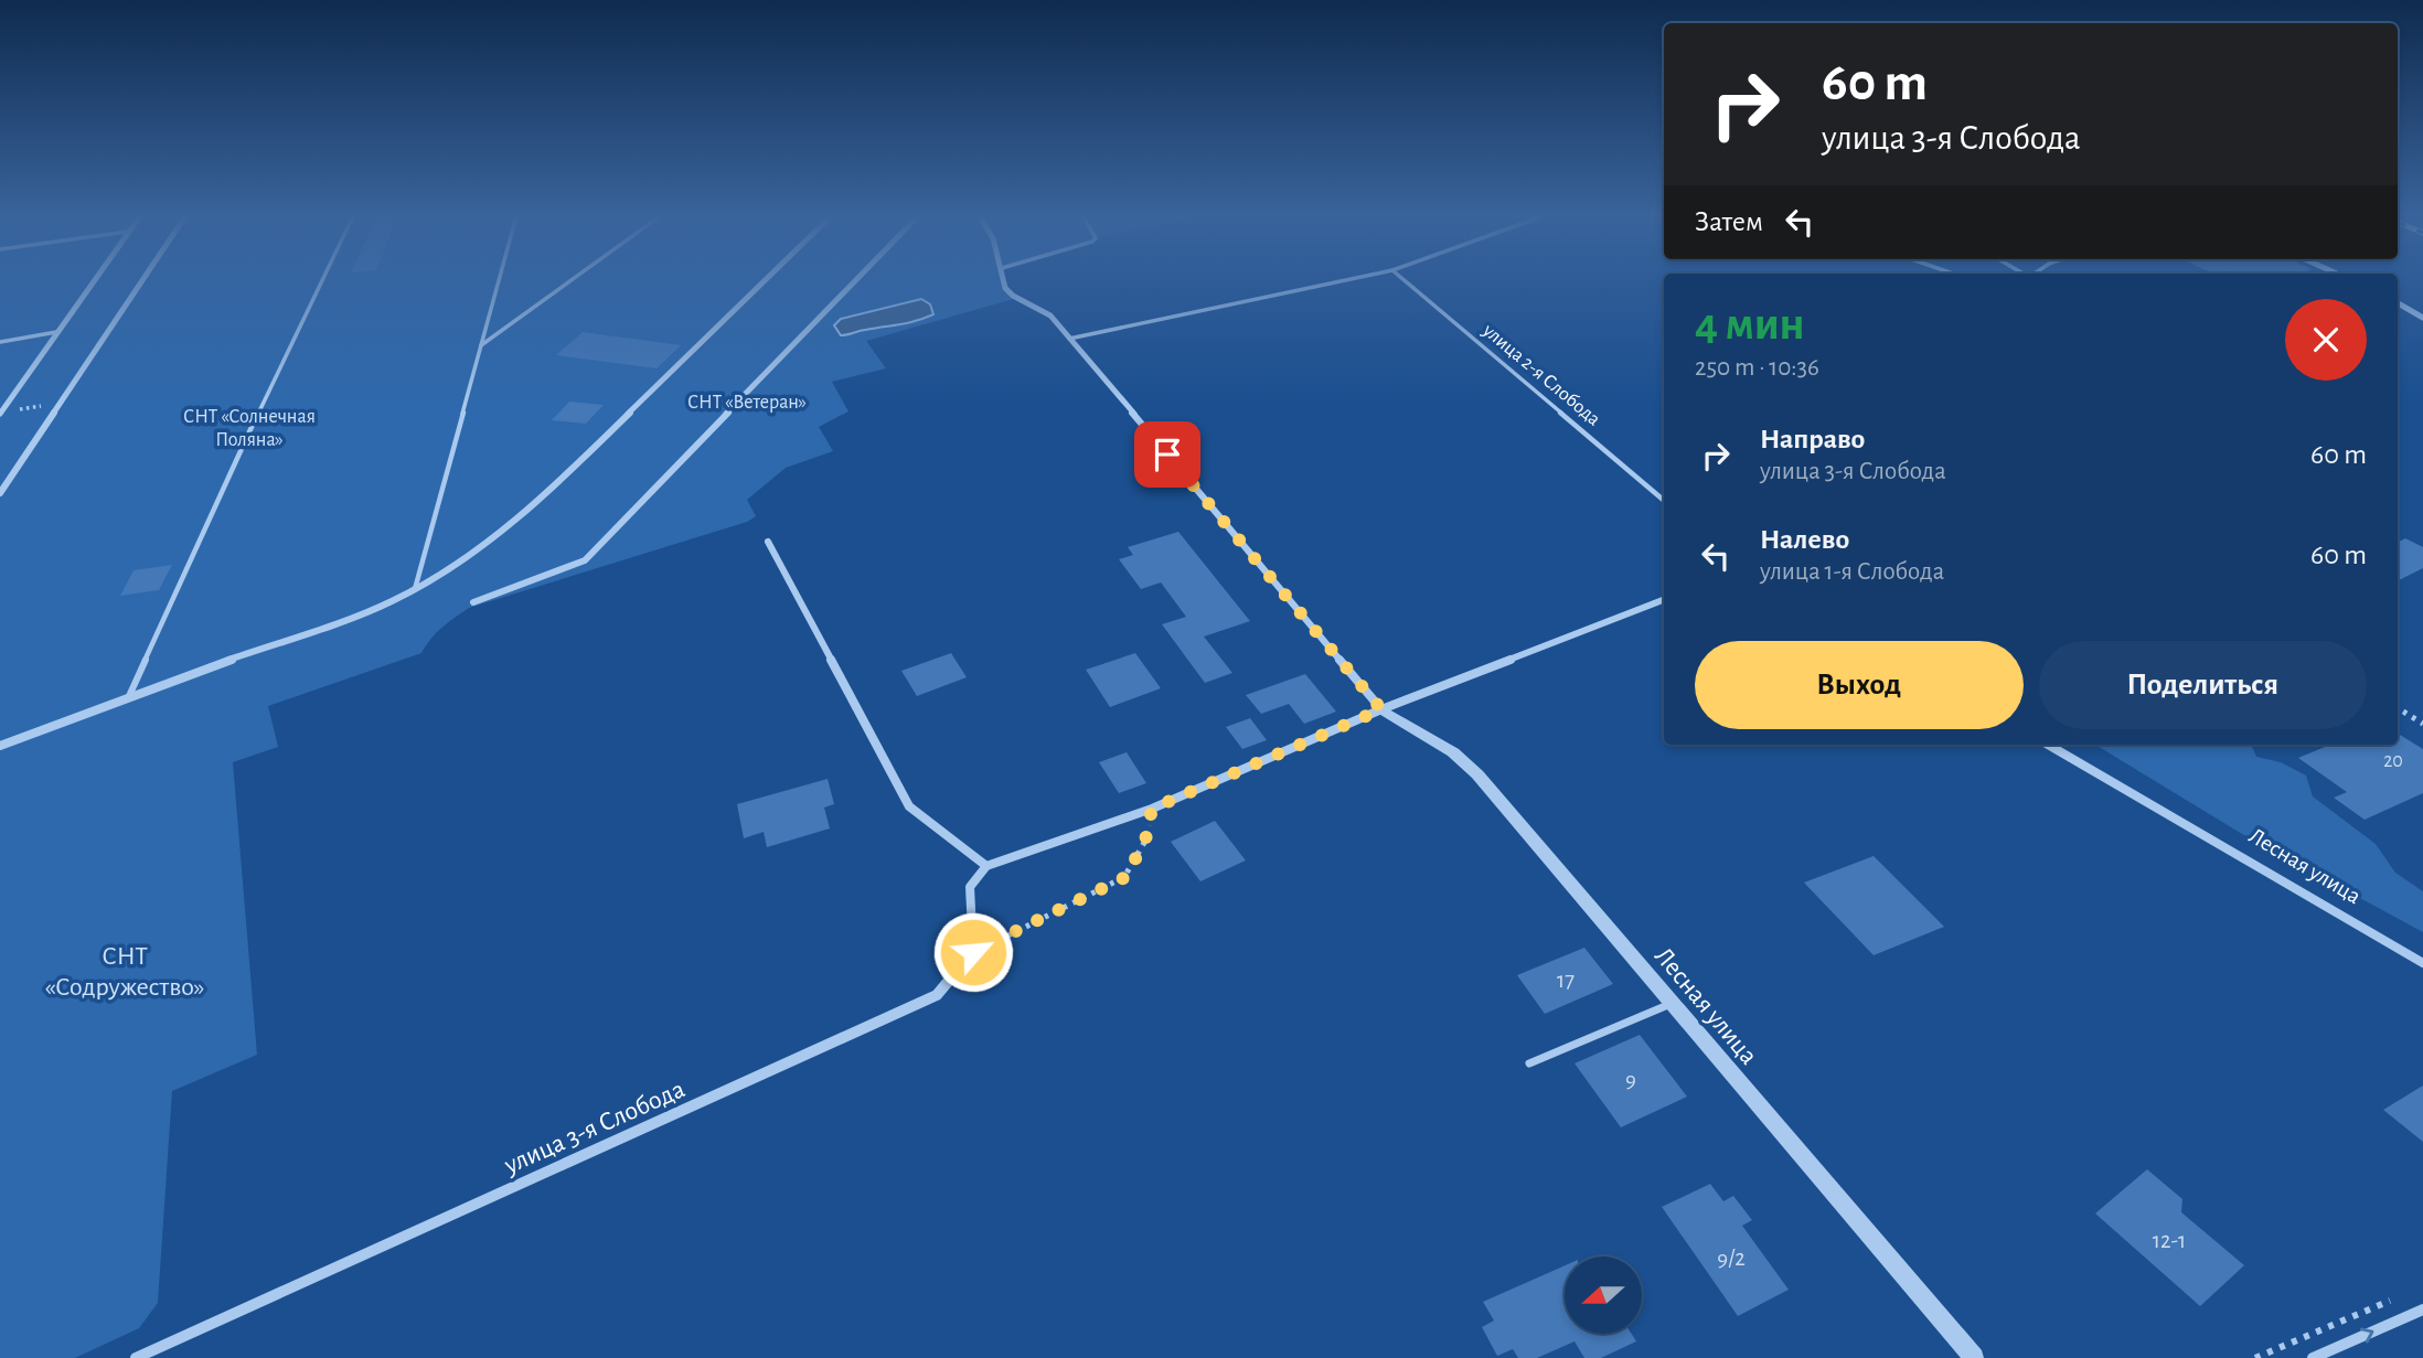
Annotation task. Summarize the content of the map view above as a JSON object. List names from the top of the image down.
{
  "streets": {
    "street": ["Лесная улица", "улица 3-я Слобода"],
    "lane": ["улица 2-я Слобода"]
  },
  "parks": ["СНТ «Ветеран»", "СНТ «Солнечная Поляна»", "СНТ «Содружество»"],
  "house_numbers": [
    "20",
    "17",
    "9",
    "12-1",
    "9/2"
  ],
  "north": "left",
  "page": {
    "turn": ["60 m", "улица 3-я Слобода"],
    "then": "Затем",
    "heading": ["4 мин", "250 m · 10:36"],
    "list": [
      {
        "name": "Направо",
        "note": "улица 3-я Слобода",
        "value": "60 m"
      },
      {
        "name": "Налево",
        "note": "улица 1-я Слобода",
        "value": "60 m"
      }
    ],
    "buttons": ["Выход", "Поделиться"]
  }
}
